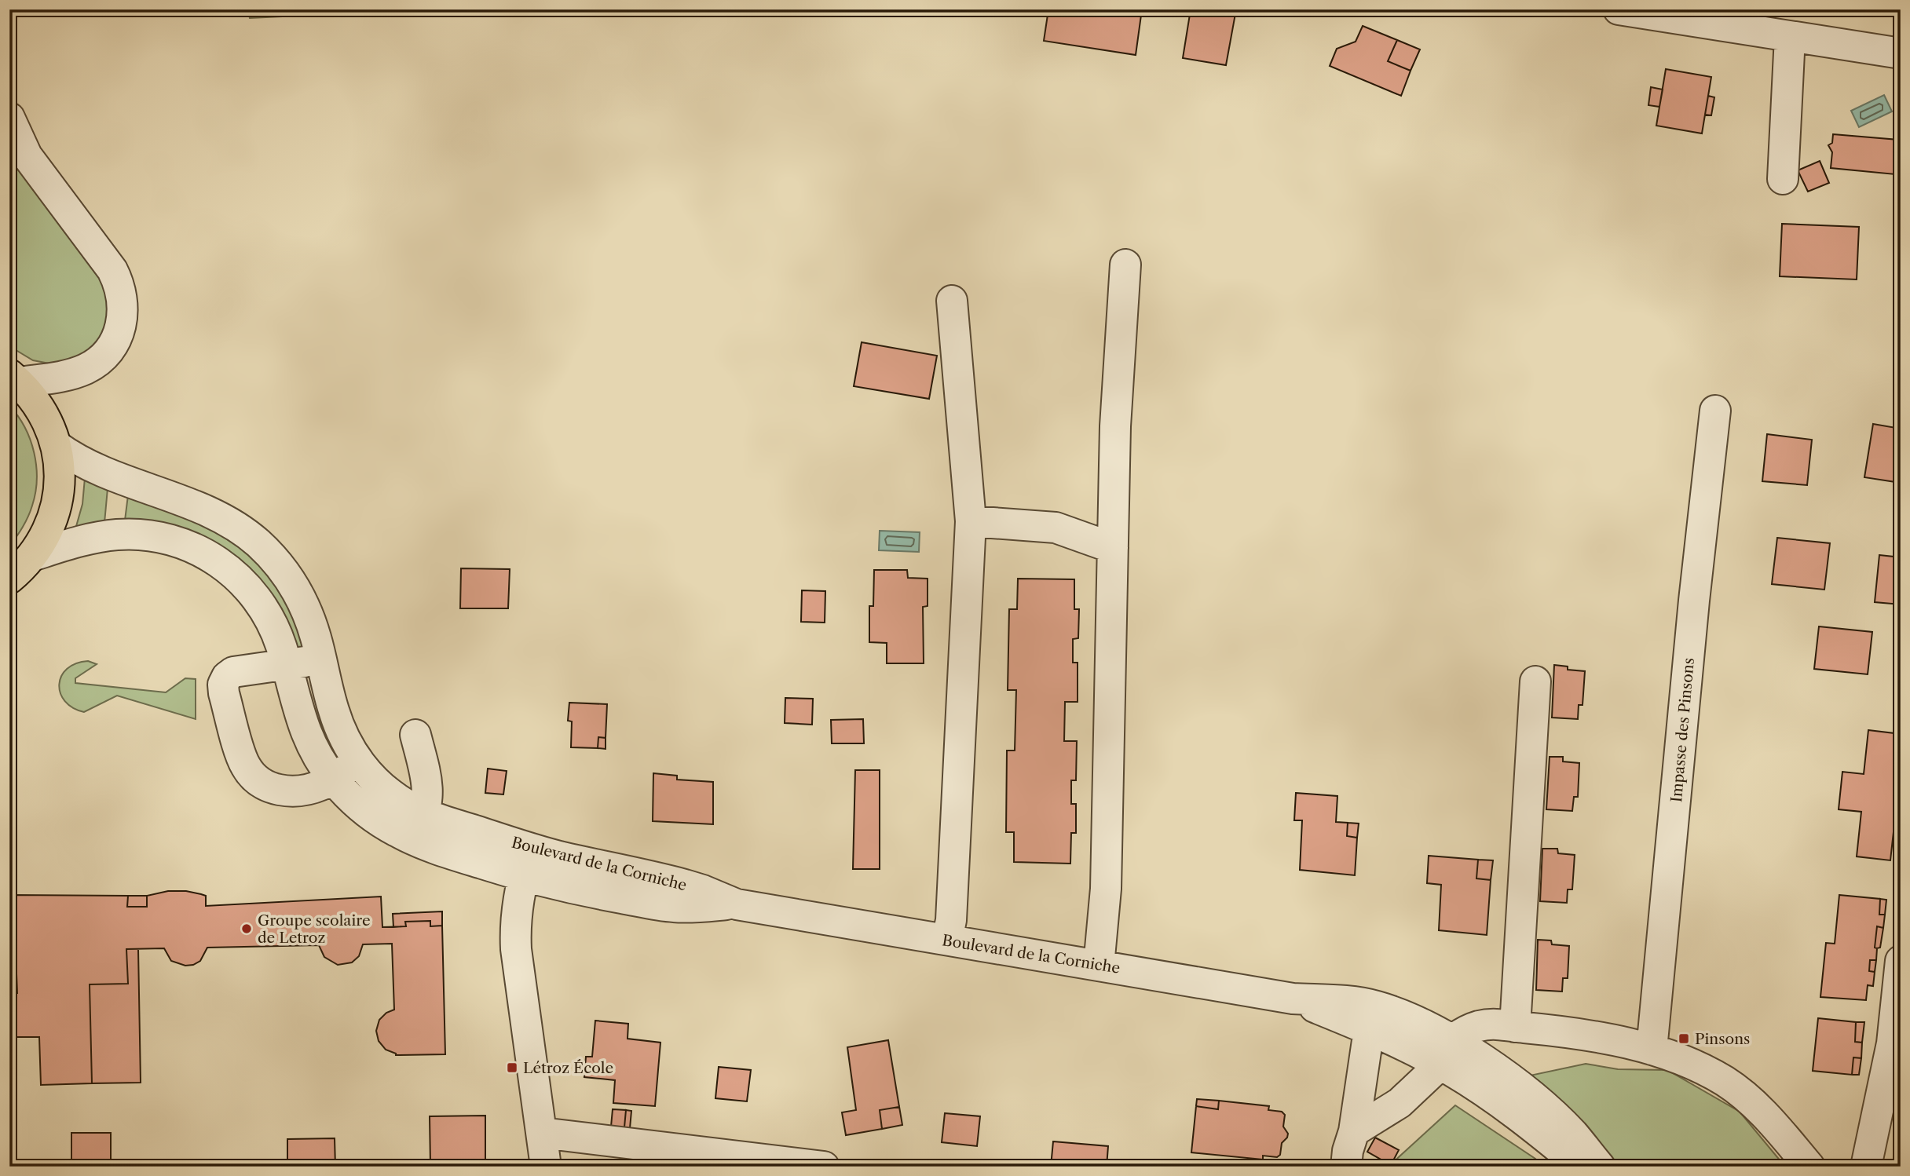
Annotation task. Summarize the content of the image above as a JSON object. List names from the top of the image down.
{
  "streets": {
    "street": ["Impasse des Pinsons", "Boulevard de la Corniche"]
  },
  "places": {
    "other": ["Groupe scolaire de Letroz"],
    "transit": ["Pinsons", "Létroz École"]
  }
}
